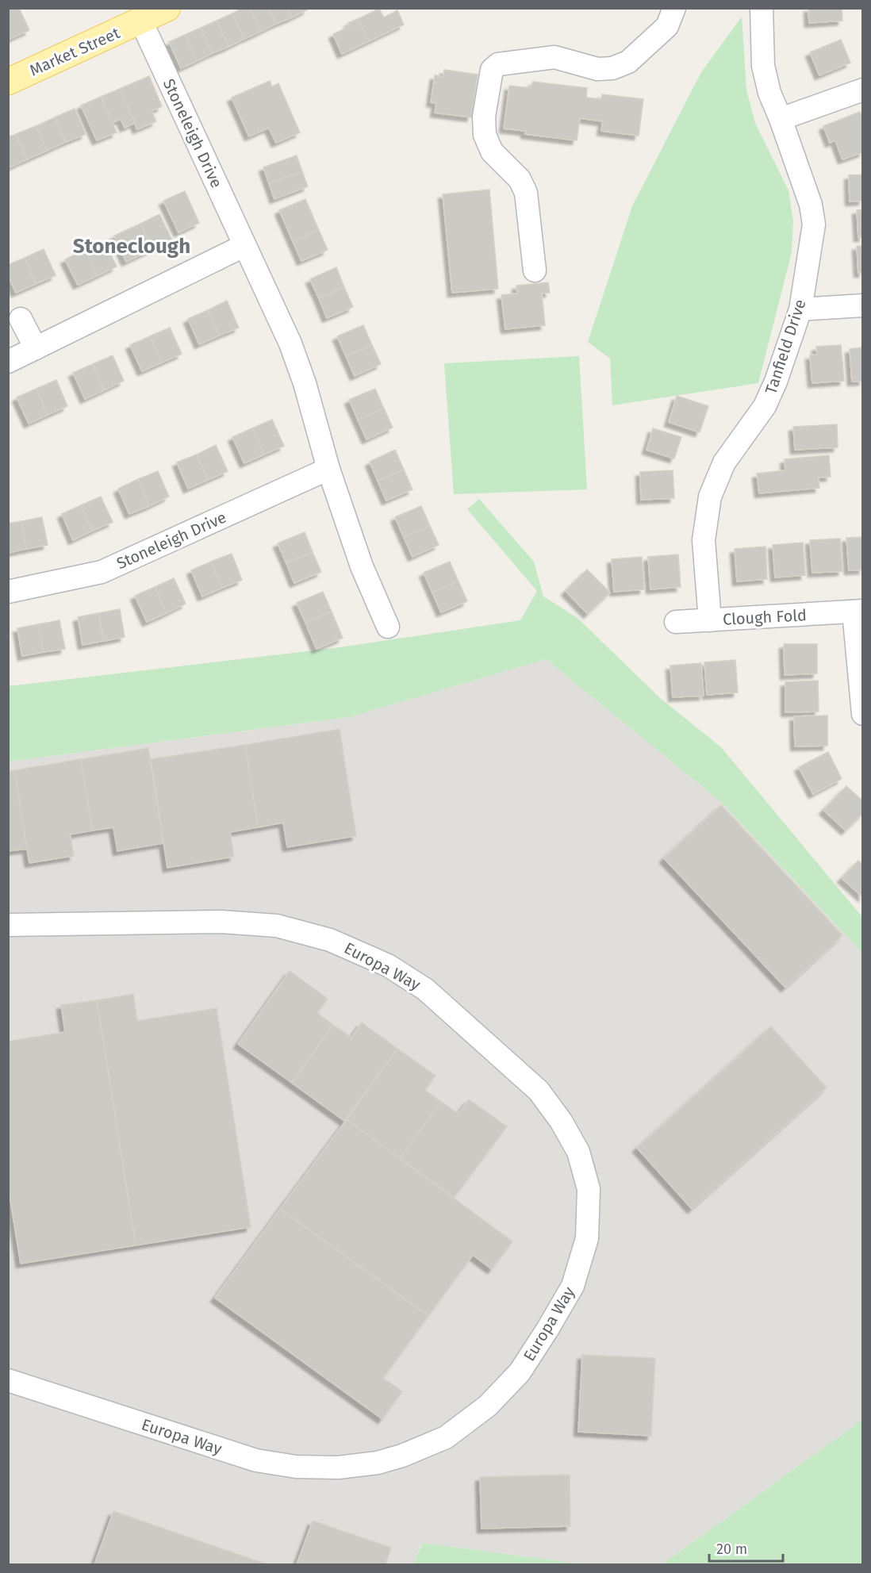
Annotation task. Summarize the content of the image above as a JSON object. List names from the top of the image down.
{
  "streets": {
    "main road": ["Market Street"],
    "street": [
      "Stoneleigh Drive",
      "Tanfield Drive",
      "Clough Fold",
      "Europa Way"
    ]
  },
  "crossings": [
    ["Market Street", "Stoneleigh Drive"],
    ["Tanfield Drive", "Clough Fold"]
  ],
  "districts": ["Stoneclough"],
  "scale_bar": "20 m"
}
